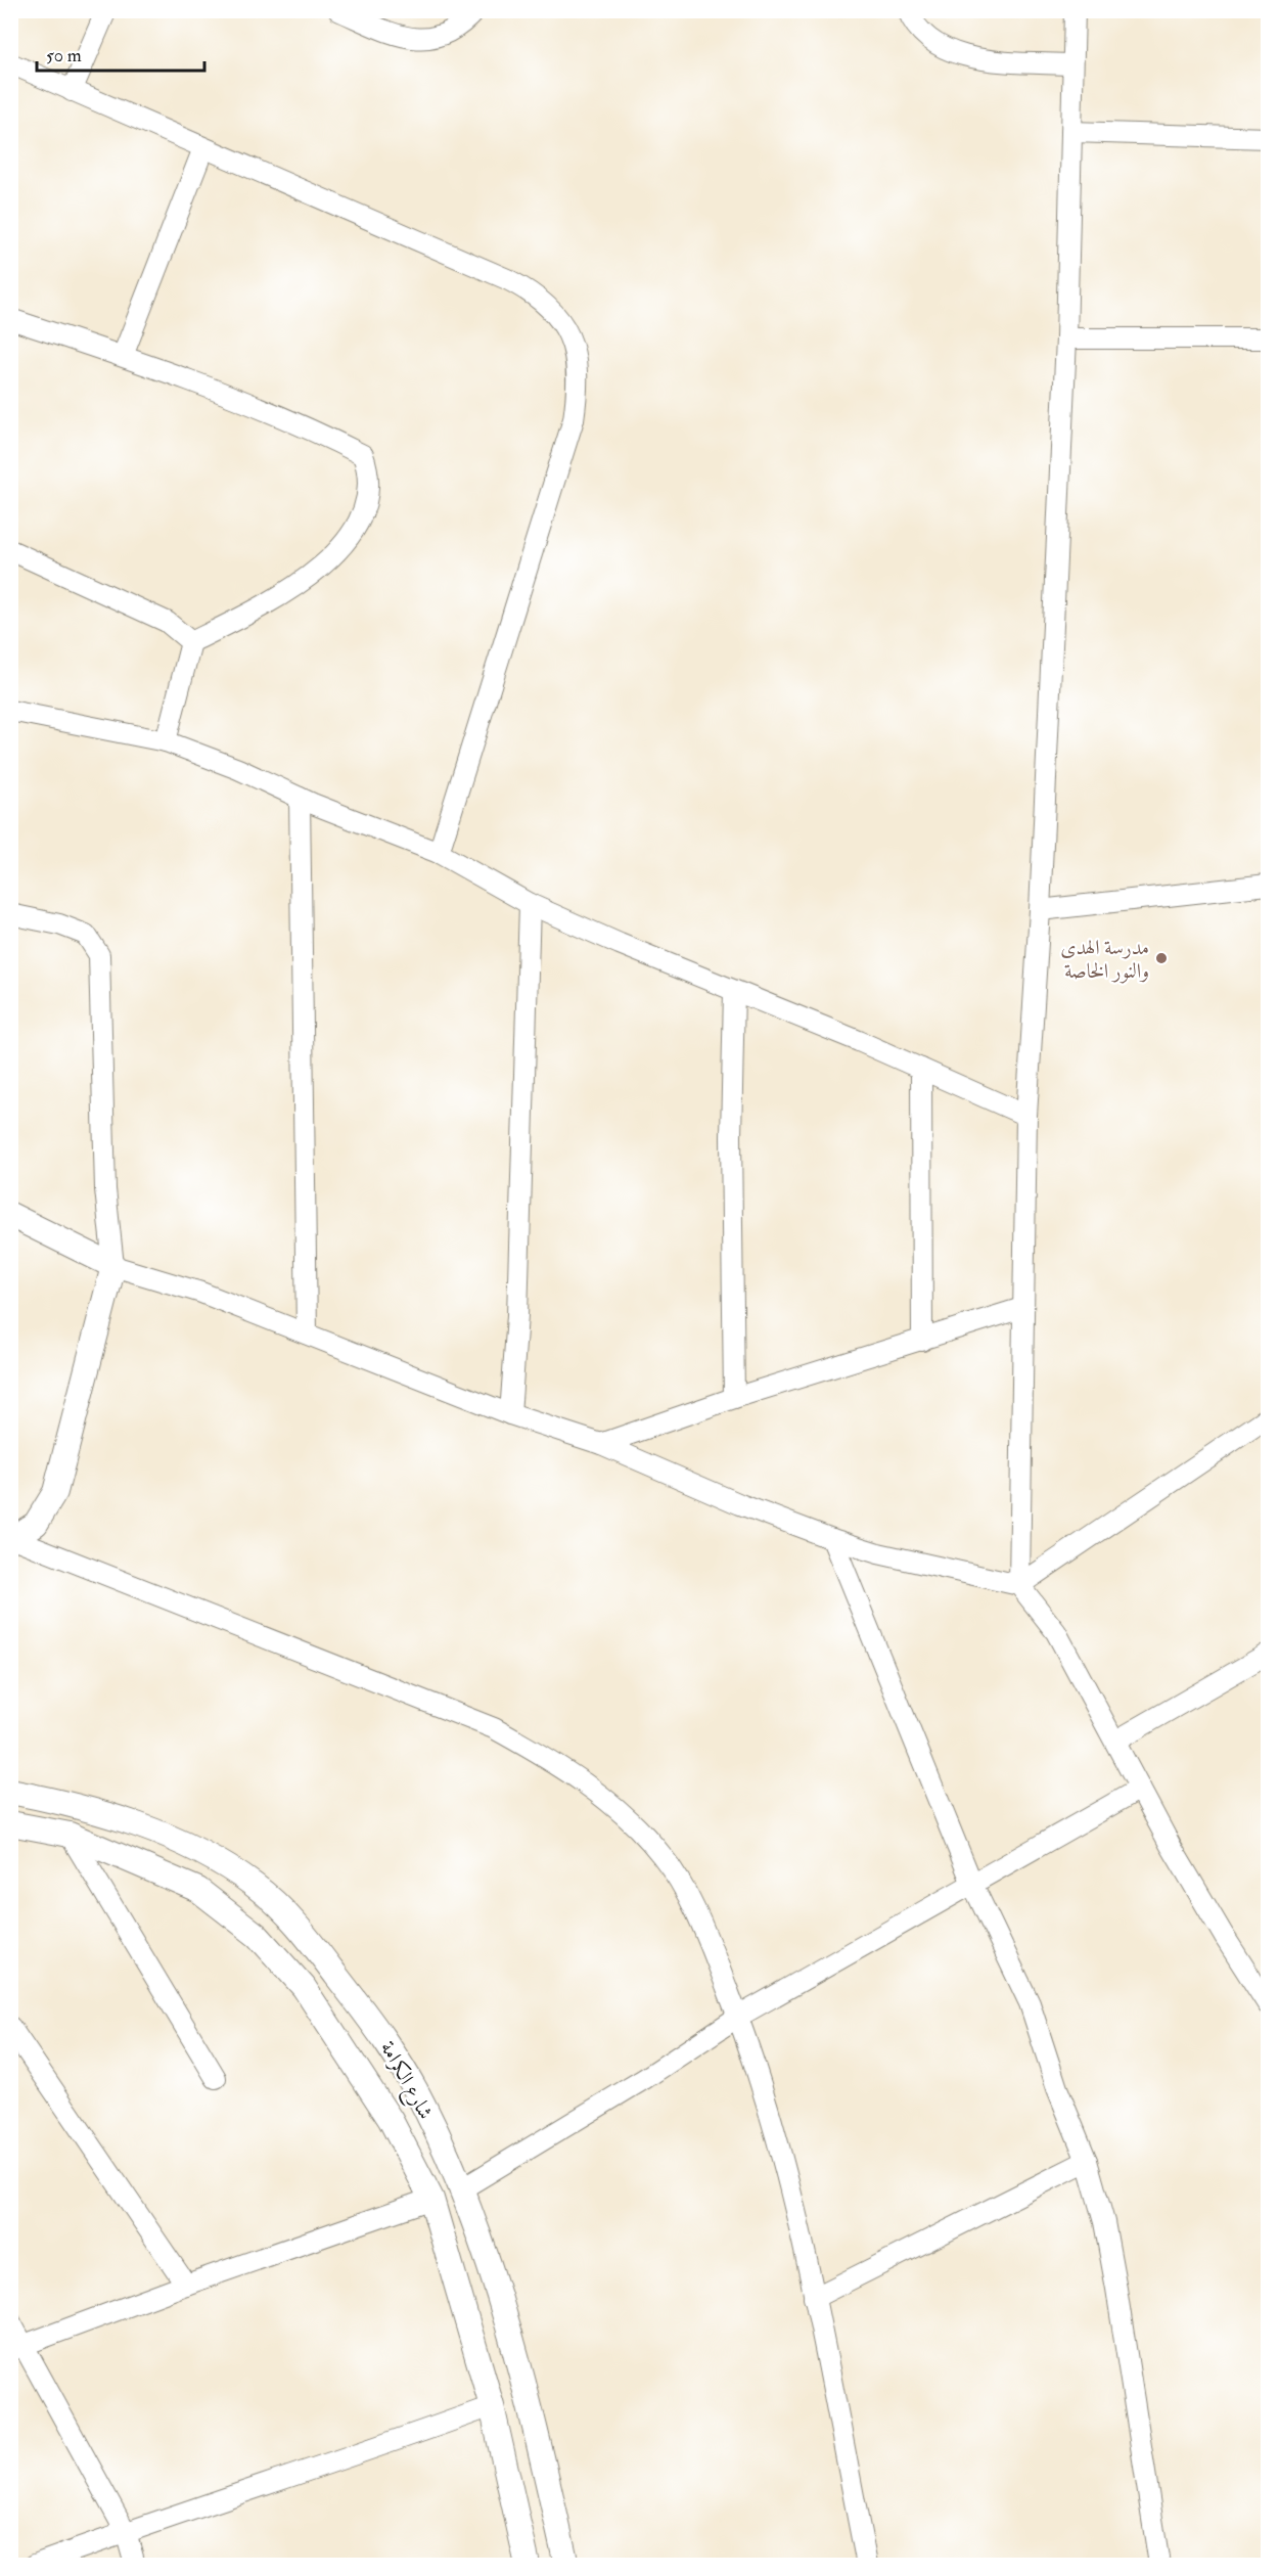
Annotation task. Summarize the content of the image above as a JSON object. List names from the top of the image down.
{
  "streets": {
    "street": ["شارع الكرامة"]
  },
  "places": ["مدرسة الهدى والنور الخاصة"],
  "scale_bar": "50 m"
}
